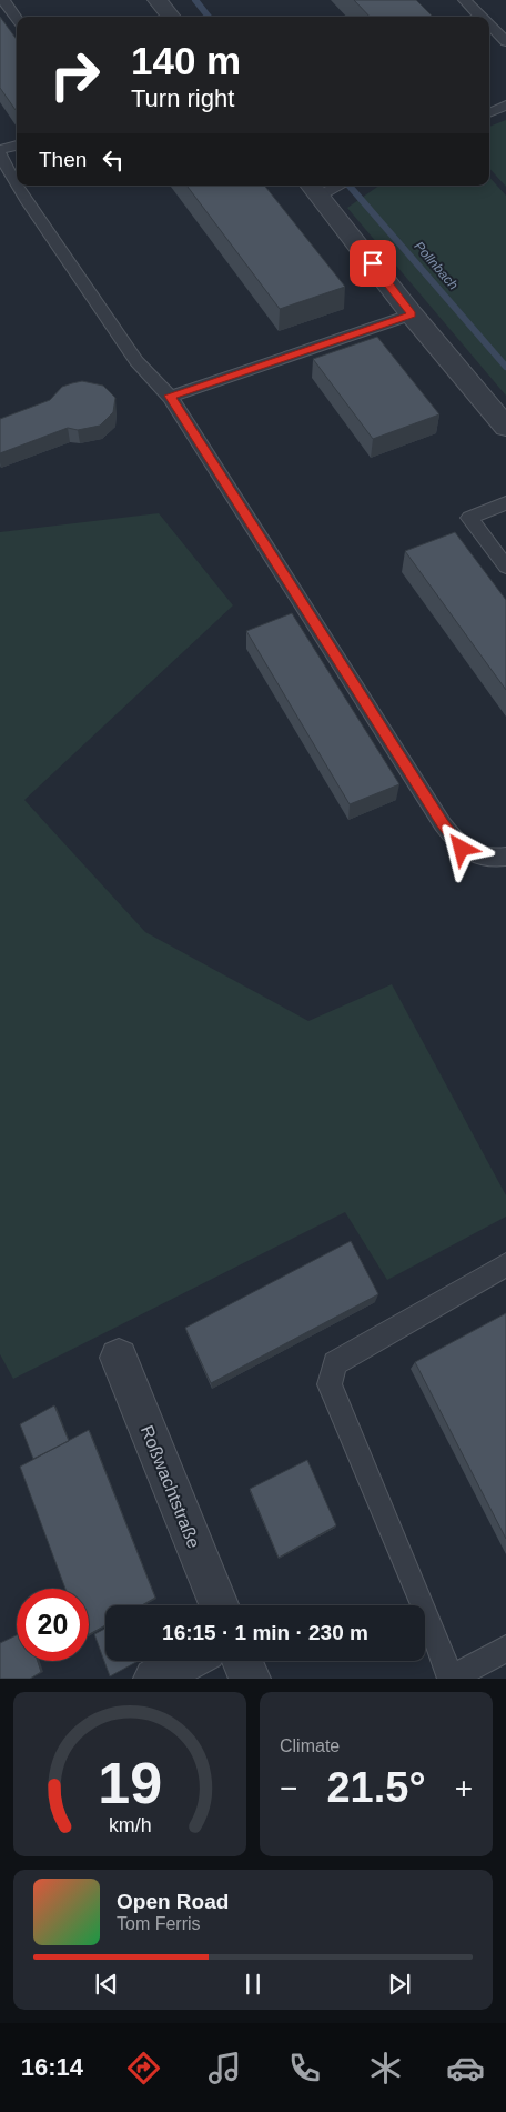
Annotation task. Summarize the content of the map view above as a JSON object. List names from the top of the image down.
{
  "streets": {
    "street": ["Roßwachtstraße"]
  },
  "water": ["Pollnbach"],
  "page": {
    "turn": ["140 m", "Turn right"],
    "then": "Then",
    "limit": "20",
    "trip": "16:15 · 1 min · 230 m",
    "tile": "Climate",
    "heat": ["−", "21.5°", "+"],
    "song": ["Open Road", "Tom Ferris"],
    "tabs": "16:14",
    "gauge": ["19", "km/h"]
  }
}
